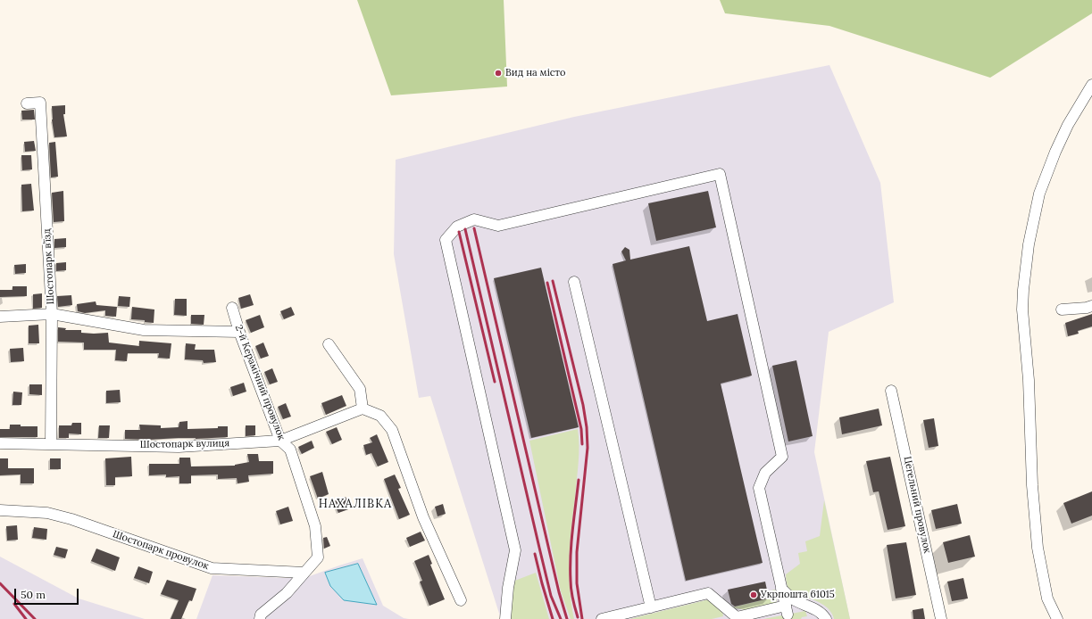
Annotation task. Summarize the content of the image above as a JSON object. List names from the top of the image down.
{
  "streets": {
    "street": [
      "Шостопарк в’їзд",
      "2-й Керамічний провулок",
      "Шостопарк вулиця",
      "Цегельний провулок",
      "Шостопарк провулок"
    ]
  },
  "crossings": [
    ["Шостопарк в’їзд", "Шостопарк вулиця"],
    ["2-й Керамічний провулок", "Шостопарк вулиця"],
    ["2-й Керамічний провулок", "Шостопарк провулок"]
  ],
  "districts": ["НАХАЛІВКА"],
  "places": ["Вид на місто", "Укрпошта 61015"],
  "scale_bar": "50 m"
}
